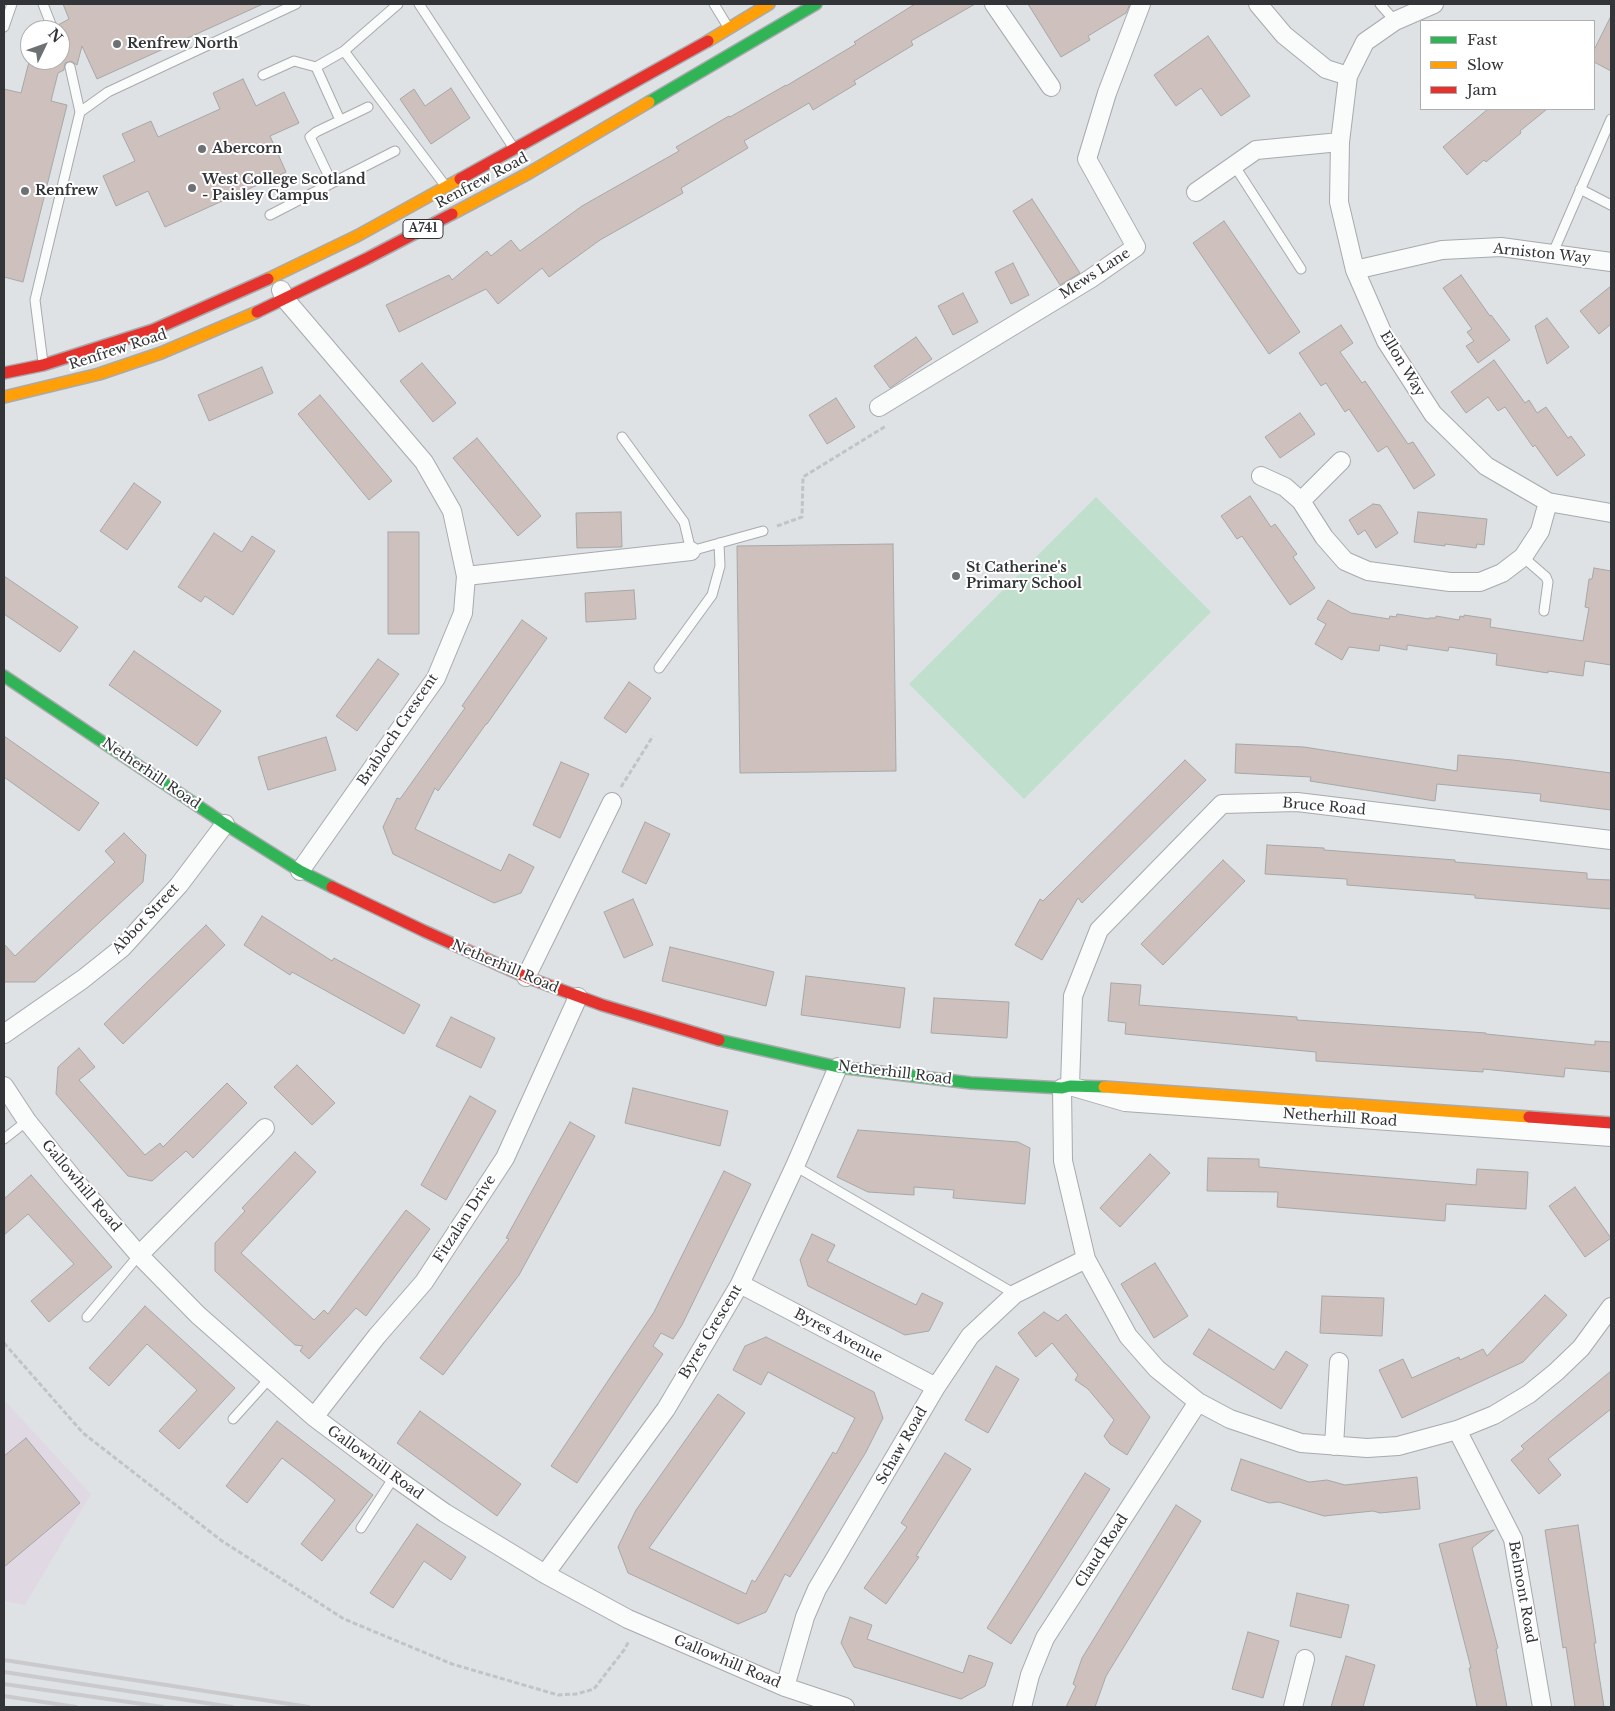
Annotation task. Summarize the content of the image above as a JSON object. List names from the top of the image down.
{
  "streets": {
    "main road": ["Renfrew Road", "A741", "Netherhill Road"],
    "street": [
      "Arniston Way",
      "Mews Lane",
      "Ellon Way",
      "Brabloch Crescent",
      "Bruce Road",
      "Abbot Street",
      "Gallowhill Road",
      "Fitzalan Drive",
      "Byres Crescent",
      "Byres Avenue",
      "Schaw Road",
      "Claud Road",
      "Belmont Road"
    ]
  },
  "crossings": [
    ["Renfrew Road", "Brabloch Crescent"],
    ["Arniston Way", "Ellon Way"],
    ["Brabloch Crescent", "Netherhill Road"],
    ["Netherhill Road", "Bruce Road"],
    ["Netherhill Road", "Abbot Street"],
    ["Netherhill Road", "Fitzalan Drive"],
    ["Netherhill Road", "Byres Crescent"],
    ["Bruce Road", "Schaw Road"],
    ["Bruce Road", "Claud Road"],
    ["Bruce Road", "Belmont Road"],
    ["Gallowhill Road", "Fitzalan Drive"],
    ["Gallowhill Road", "Byres Crescent"],
    ["Gallowhill Road", "Schaw Road"],
    ["Byres Crescent", "Byres Avenue"],
    ["Byres Avenue", "Schaw Road"]
  ],
  "places": [
    "Renfrew North",
    "Abercorn",
    "West College Scotland - Paisley Campus",
    "Renfrew",
    "St Catherine's Primary School"
  ],
  "legend": ["Fast", "Slow", "Jam"],
  "north": "top right"
}
